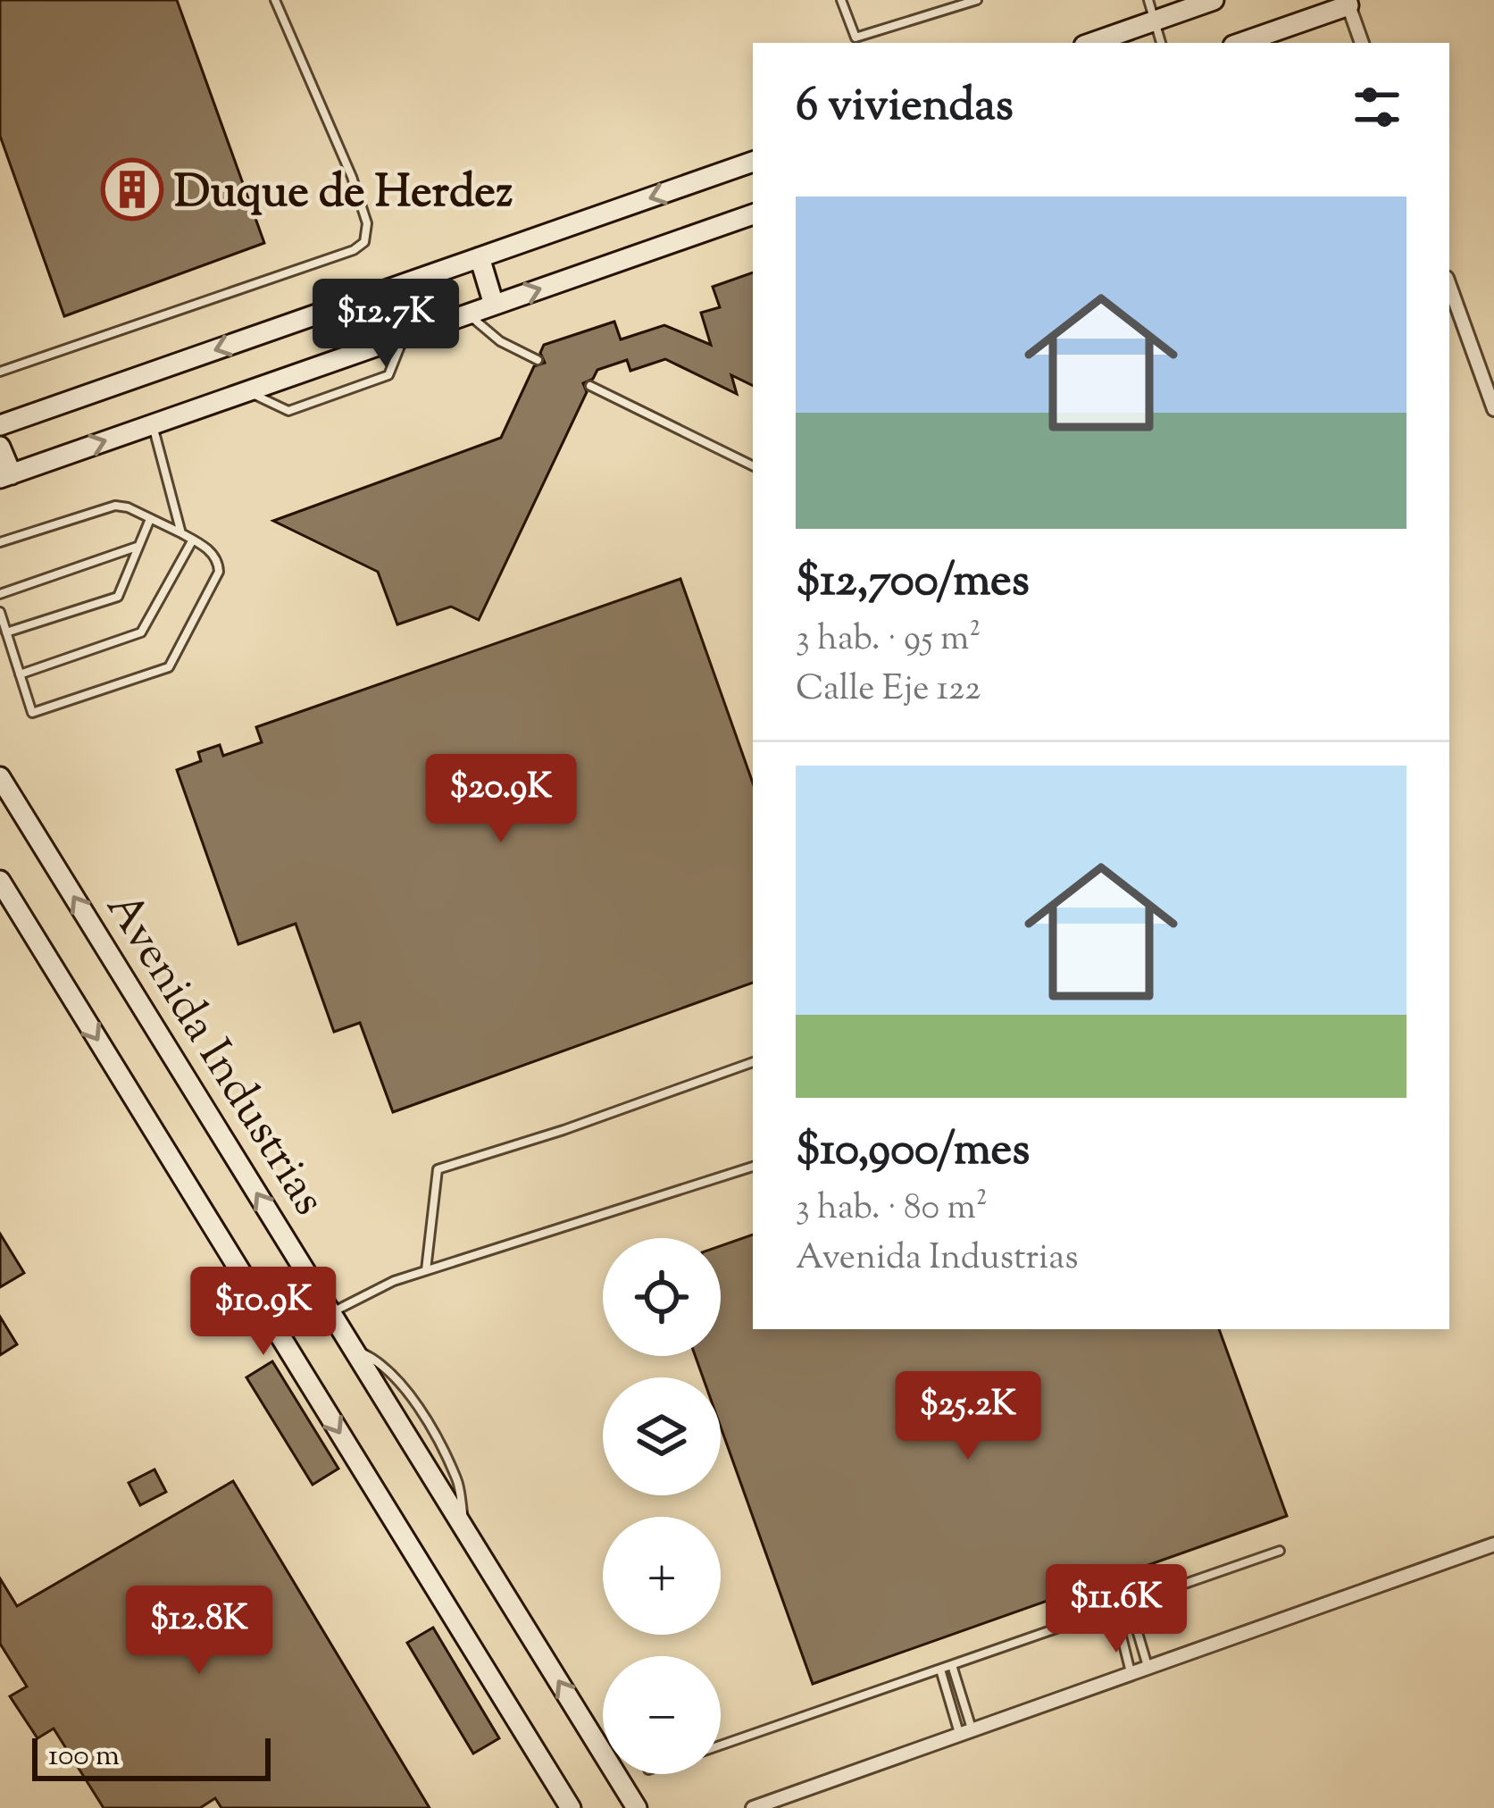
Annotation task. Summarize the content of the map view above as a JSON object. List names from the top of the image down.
{
  "streets": {
    "main road": ["Avenida Industrias"]
  },
  "places": {
    "building": ["Duque de Herdez"]
  },
  "scale_bar": "100 m",
  "page": {
    "heading": "6 viviendas",
    "list": [
      {
        "name": "$12,700/mes",
        "note": "3 hab. · 95 m² · Calle Eje 122"
      },
      {
        "name": "$10,900/mes",
        "note": "3 hab. · 80 m² · Avenida Industrias"
      }
    ],
    "price": [
      "$12.7K",
      "$20.9K",
      "$10.9K",
      "$25.2K",
      "$11.6K",
      "$12.8K"
    ],
    "map_buttons": ["+", "−"],
    "scale": "100 m"
  }
}
